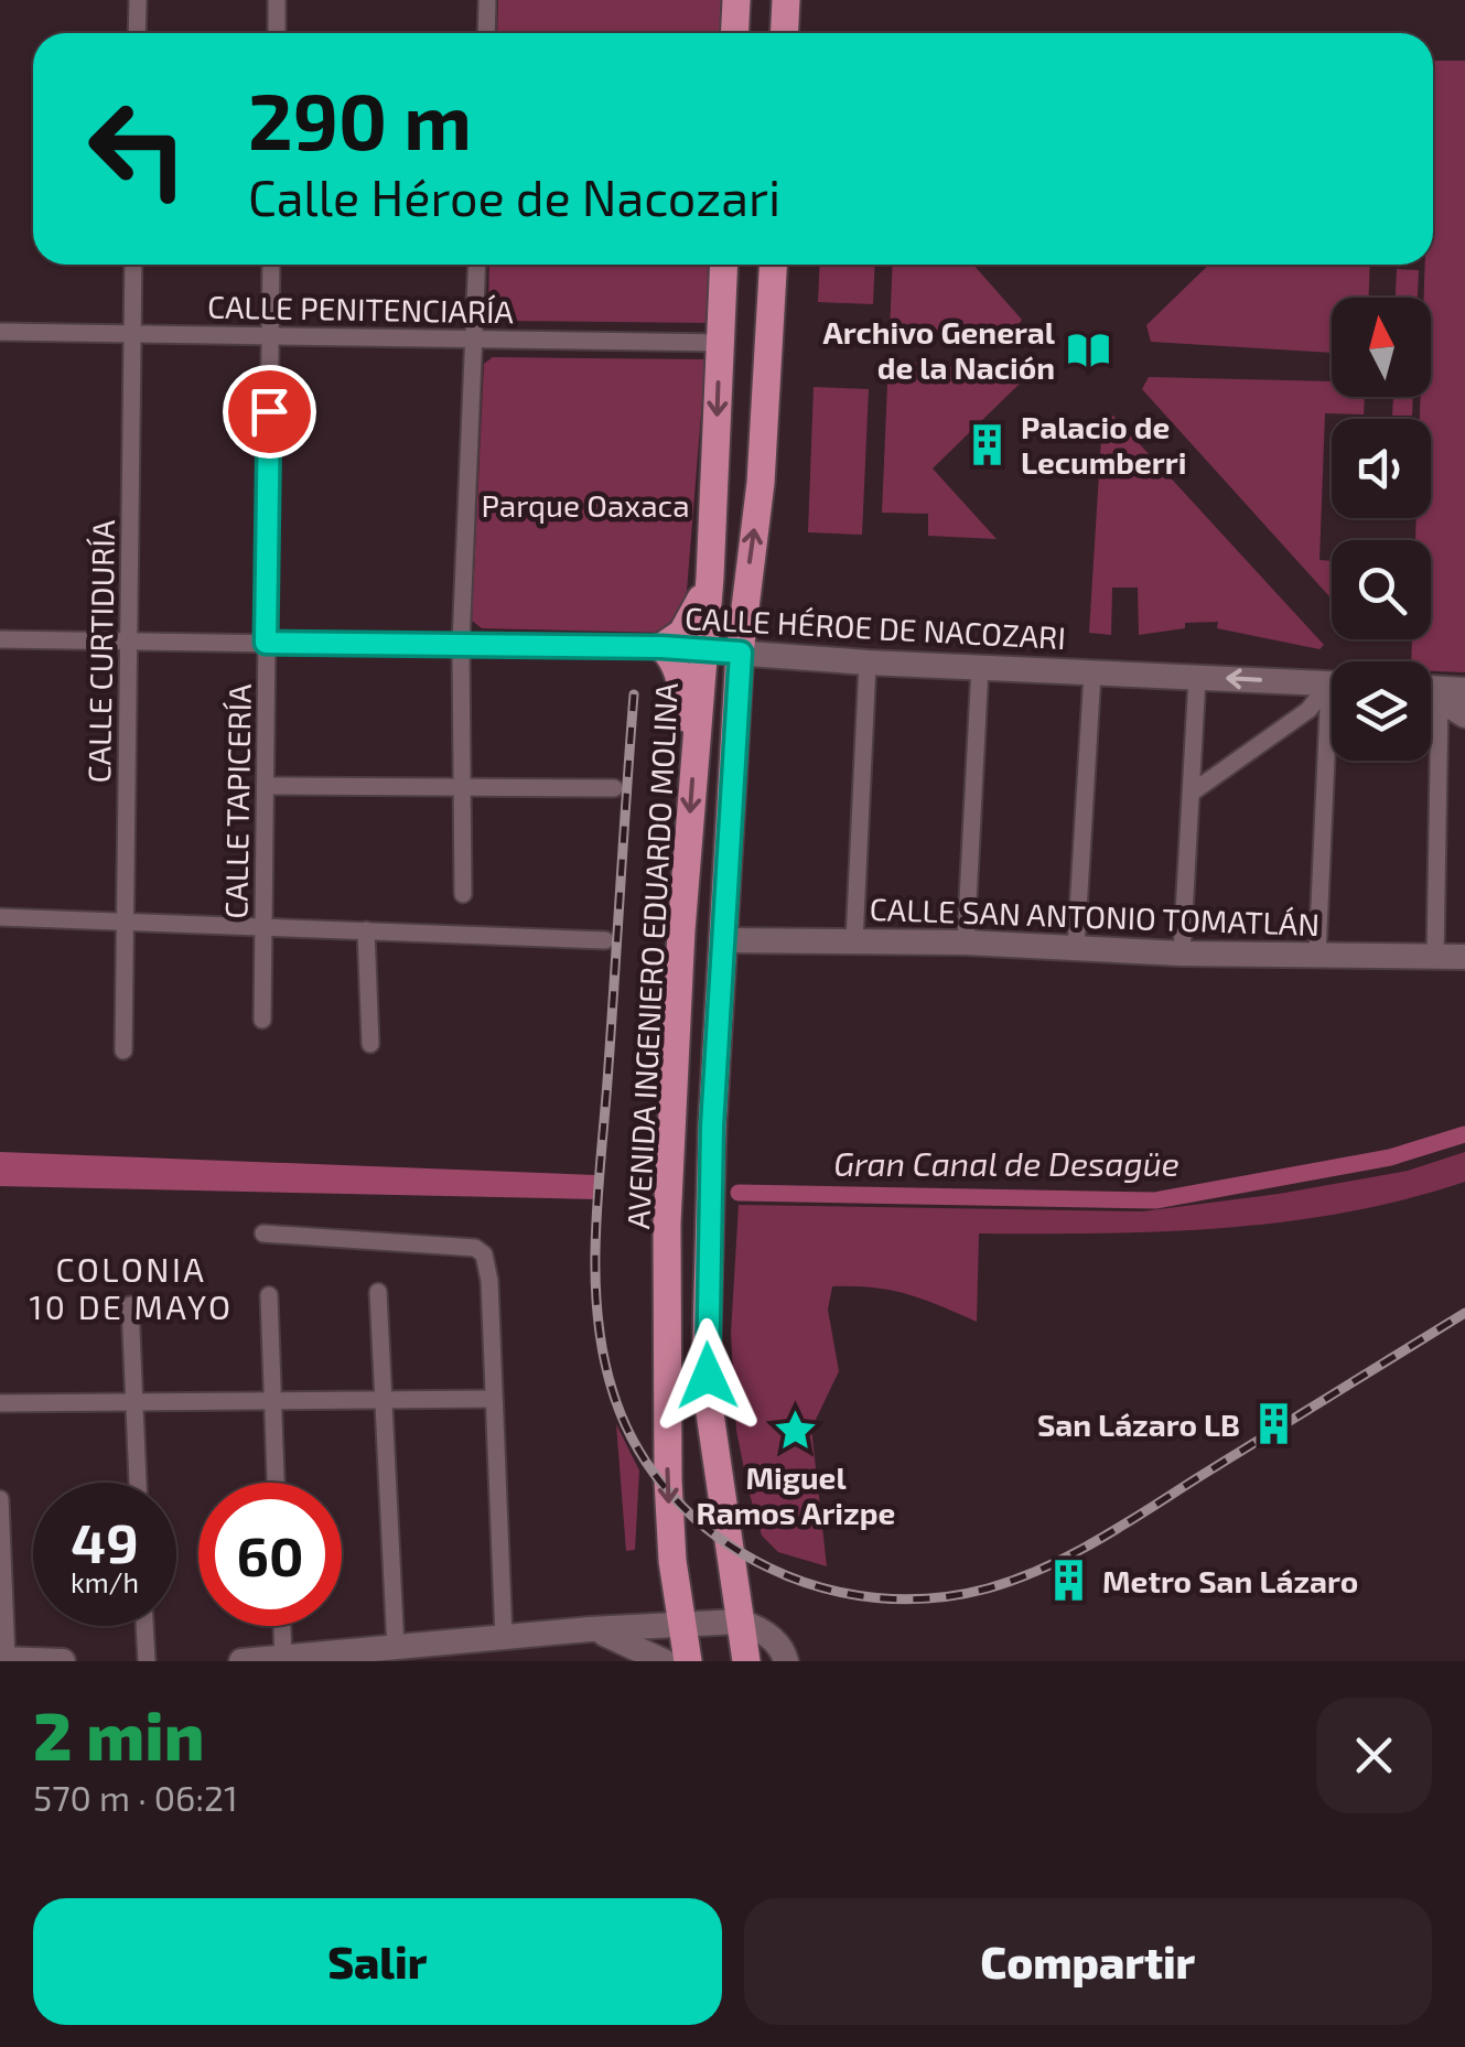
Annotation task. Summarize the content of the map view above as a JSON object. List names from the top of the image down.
{
  "streets": {
    "main road": ["AVENIDA INGENIERO EDUARDO MOLINA"],
    "street": [
      "CALLE PENITENCIARÍA",
      "CALLE HÉROE DE NACOZARI",
      "CALLE CURTIDURÍA",
      "CALLE TAPICERÍA",
      "CALLE SAN ANTONIO TOMATLÁN"
    ]
  },
  "crossings": [
    ["CALLE PENITENCIARÍA", "CALLE CURTIDURÍA"],
    ["CALLE PENITENCIARÍA", "CALLE TAPICERÍA"],
    ["CALLE PENITENCIARÍA", "AVENIDA INGENIERO EDUARDO MOLINA"],
    ["CALLE HÉROE DE NACOZARI", "CALLE CURTIDURÍA"],
    ["CALLE HÉROE DE NACOZARI", "CALLE TAPICERÍA"],
    ["CALLE HÉROE DE NACOZARI", "AVENIDA INGENIERO EDUARDO MOLINA"]
  ],
  "districts": ["COLONIA 10 DE MAYO"],
  "water": ["Gran Canal de Desagüe"],
  "parks": ["Parque Oaxaca"],
  "places": {
    "library": ["Archivo General de la Nación"],
    "building": ["Palacio de Lecumberri", "San Lázaro LB", "Metro San Lázaro"],
    "place": ["Miguel Ramos Arizpe"]
  },
  "north": "top",
  "page": {
    "turn": ["290 m", "Calle Héroe de Nacozari"],
    "speed": "49 km/h",
    "limit": "60",
    "heading": ["2 min", "570 m · 06:21"],
    "buttons": ["Salir", "Compartir"]
  }
}
